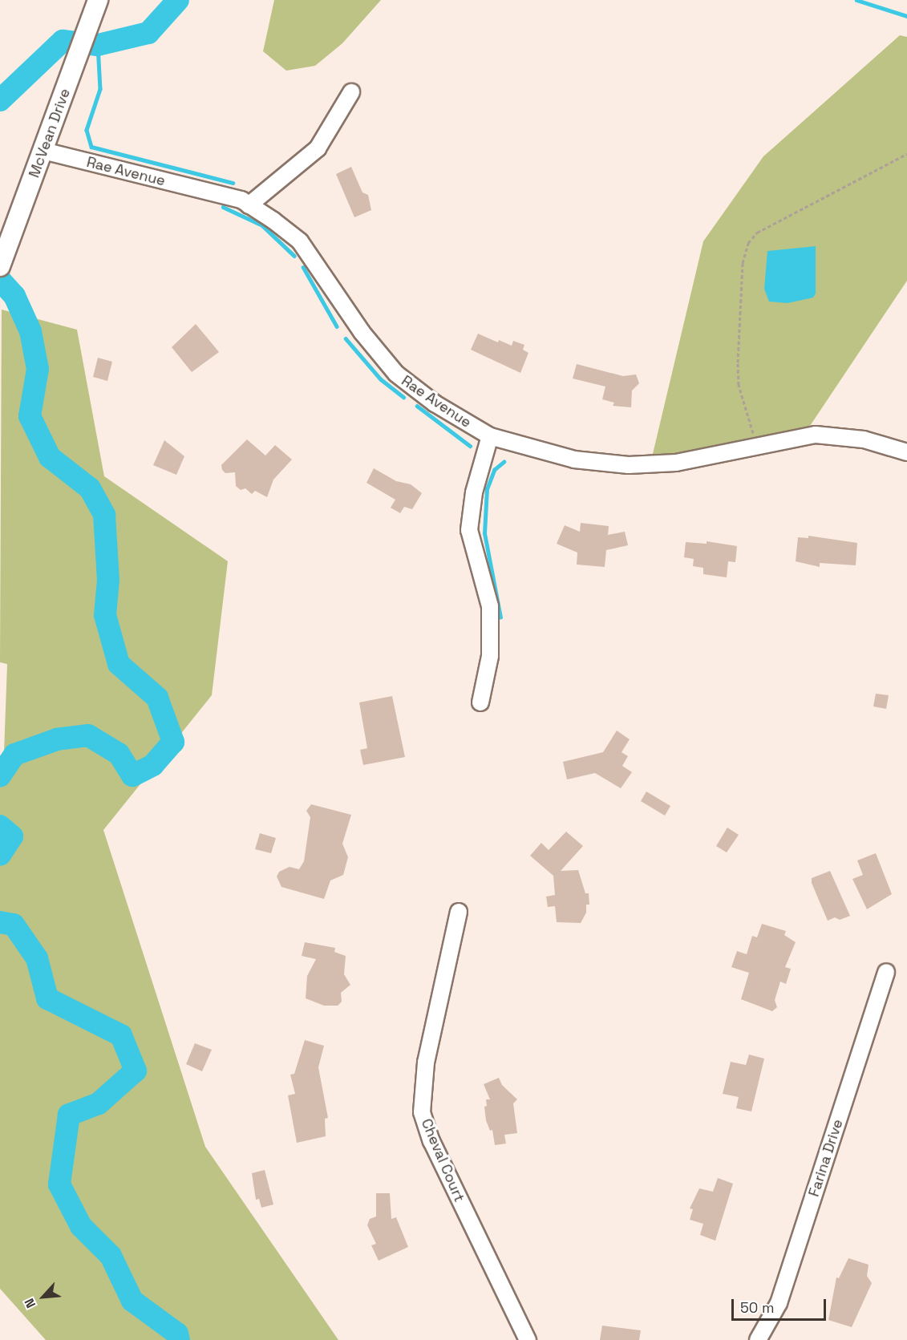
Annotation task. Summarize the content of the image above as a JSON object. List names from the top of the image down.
{
  "streets": {
    "main road": ["McVean Drive"],
    "street": ["Rae Avenue", "Farina Drive", "Cheval Court"]
  },
  "crossings": [
    ["McVean Drive", "Rae Avenue"]
  ],
  "scale_bar": "50 m",
  "north": "bottom left"
}
